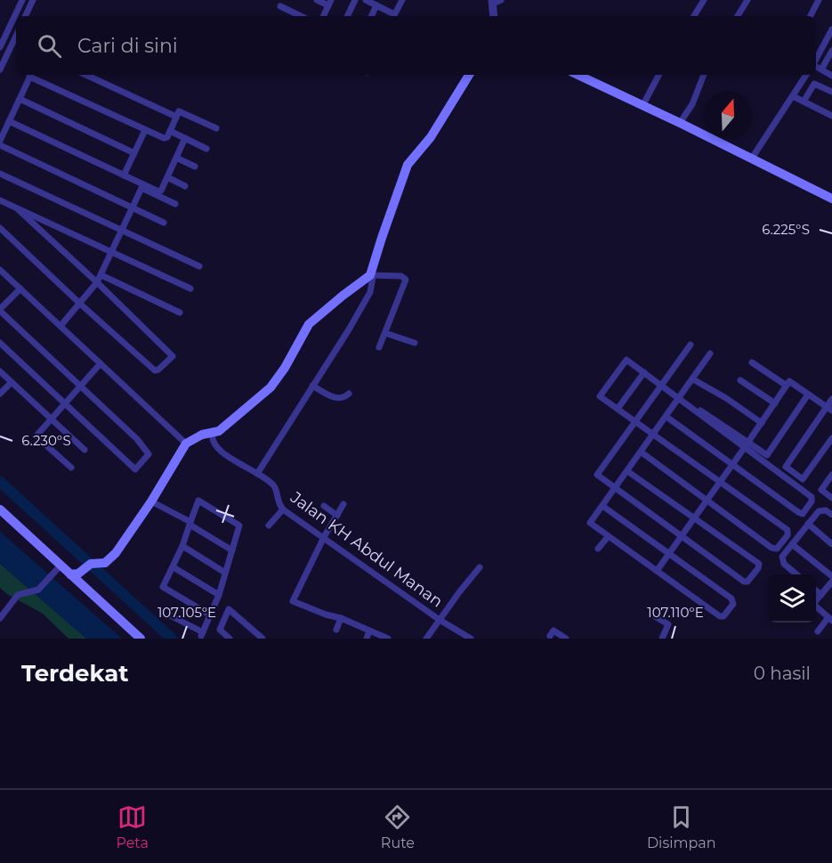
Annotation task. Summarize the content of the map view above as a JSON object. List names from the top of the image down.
{
  "streets": {
    "street": ["Jalan KH Abdul Manan"]
  },
  "north": "top",
  "page": {
    "search": "Cari di sini",
    "heading": ["Terdekat", "0 hasil"],
    "nav": ["Peta", "Rute", "Disimpan"]
  },
  "coordinates": [
    "6.225°S",
    "6.230°S",
    "107.105°E",
    "107.110°E"
  ]
}
